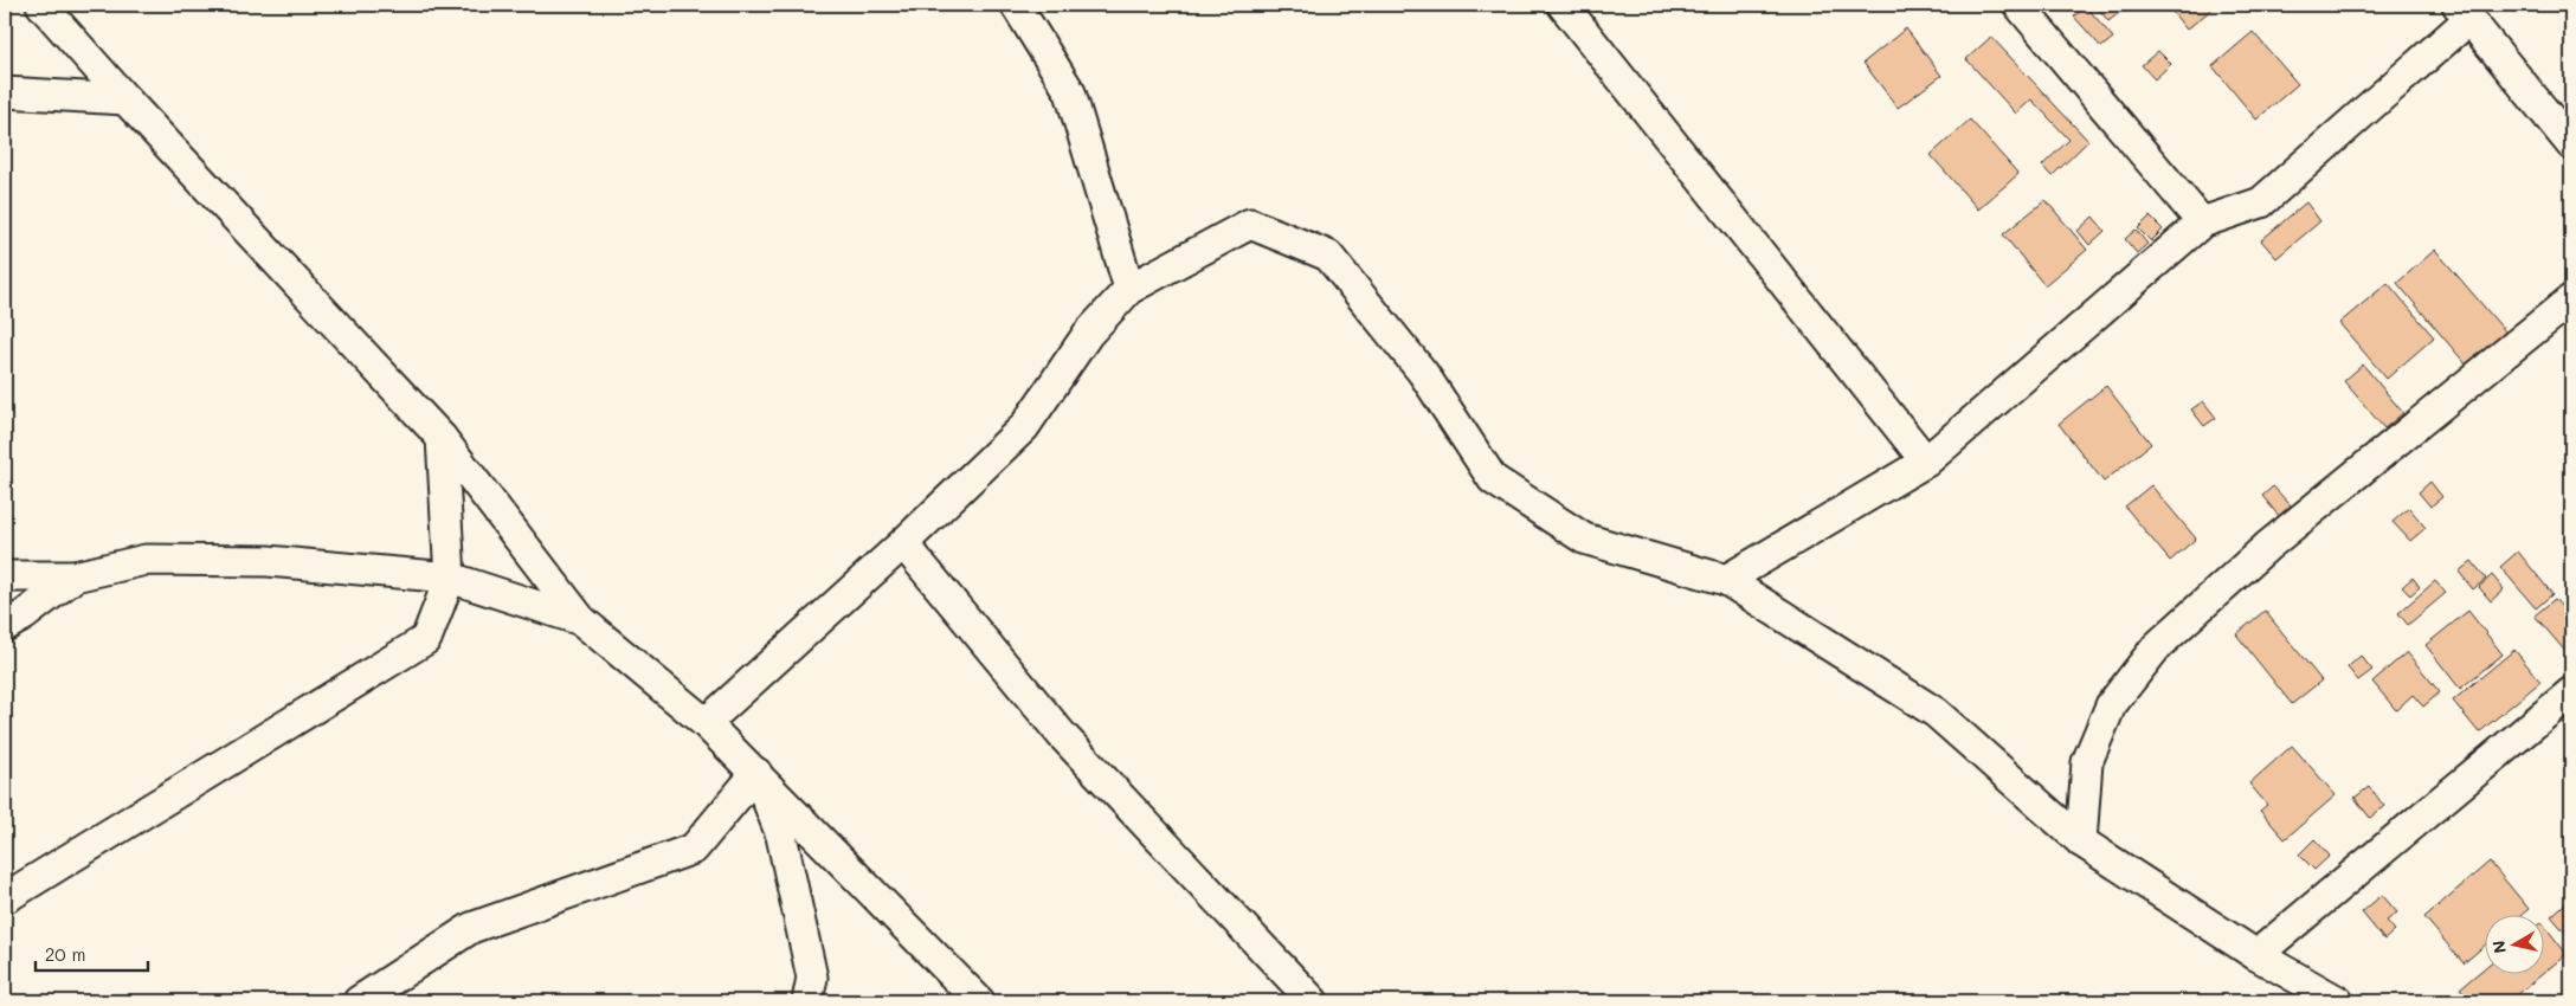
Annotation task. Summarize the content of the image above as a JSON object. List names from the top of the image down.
{
  "scale_bar": "20 m",
  "north": "left"
}
